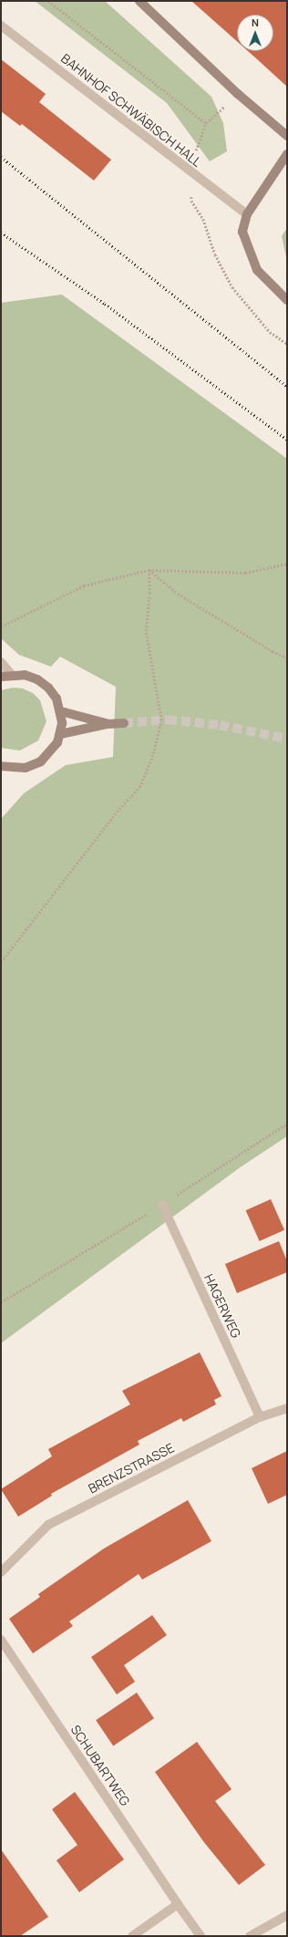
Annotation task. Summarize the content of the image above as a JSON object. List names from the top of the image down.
{
  "streets": {
    "street": [
      "BAHNHOF SCHWÄBISCH HALL",
      "HAGERWEG",
      "BRENZSTRASSE",
      "SCHUBARTWEG"
    ]
  },
  "crossings": [
    ["HAGERWEG", "BRENZSTRASSE"]
  ],
  "north": "top"
}
